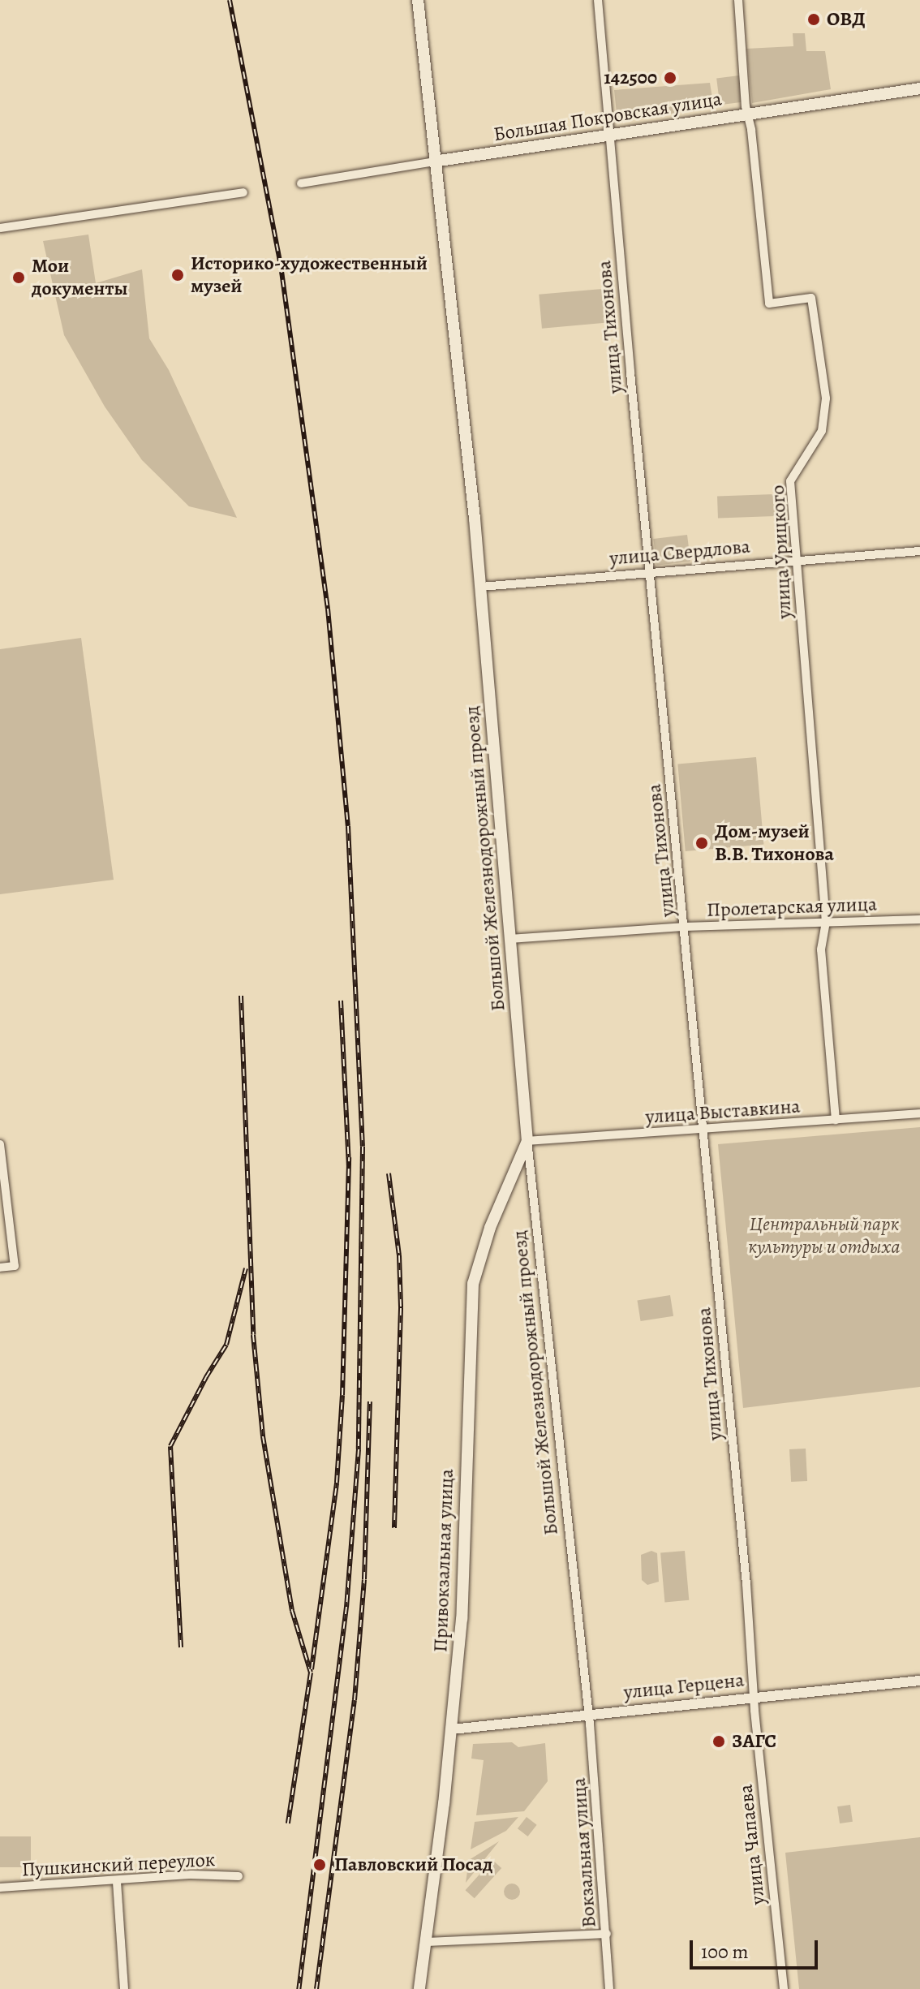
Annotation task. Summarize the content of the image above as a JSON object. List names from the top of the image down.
{
  "streets": {
    "main road": ["Большая Покровская улица", "Большой Железнодорожный проезд", "Привокзальная улица"],
    "street": [
      "улица Тихонова",
      "улица Урицкого",
      "улица Свердлова",
      "Пролетарская улица",
      "улица Выставкина",
      "улица Герцена",
      "улица Чапаева",
      "Вокзальная улица",
      "Пушкинский переулок"
    ]
  },
  "crossings": [
    ["Большая Покровская улица", "улица Тихонова"],
    ["Большая Покровская улица", "улица Урицкого"],
    ["Большая Покровская улица", "Большой Железнодорожный проезд"],
    ["улица Тихонова", "улица Свердлова"],
    ["улица Тихонова", "Пролетарская улица"],
    ["улица Тихонова", "улица Выставкина"],
    ["улица Тихонова", "улица Герцена"],
    ["улица Тихонова", "улица Чапаева"],
    ["улица Урицкого", "улица Свердлова"],
    ["улица Урицкого", "Пролетарская улица"],
    ["улица Урицкого", "улица Выставкина"],
    ["улица Свердлова", "Большой Железнодорожный проезд"],
    ["Большой Железнодорожный проезд", "Пролетарская улица"],
    ["Большой Железнодорожный проезд", "улица Выставкина"],
    ["Большой Железнодорожный проезд", "Привокзальная улица"],
    ["Большой Железнодорожный проезд", "улица Герцена"],
    ["Большой Железнодорожный проезд", "Вокзальная улица"],
    ["улица Выставкина", "Привокзальная улица"],
    ["Привокзальная улица", "улица Герцена"],
    ["улица Герцена", "улица Чапаева"],
    ["улица Герцена", "Вокзальная улица"]
  ],
  "parks": ["Центральный парк культуры и отдыха"],
  "places": [
    "ОВД",
    "142500",
    "Историко-художественный музей",
    "Мои документы",
    "Дом-музей В.В. Тихонова",
    "ЗАГС",
    "Павловский Посад"
  ],
  "scale_bar": "100 m"
}
